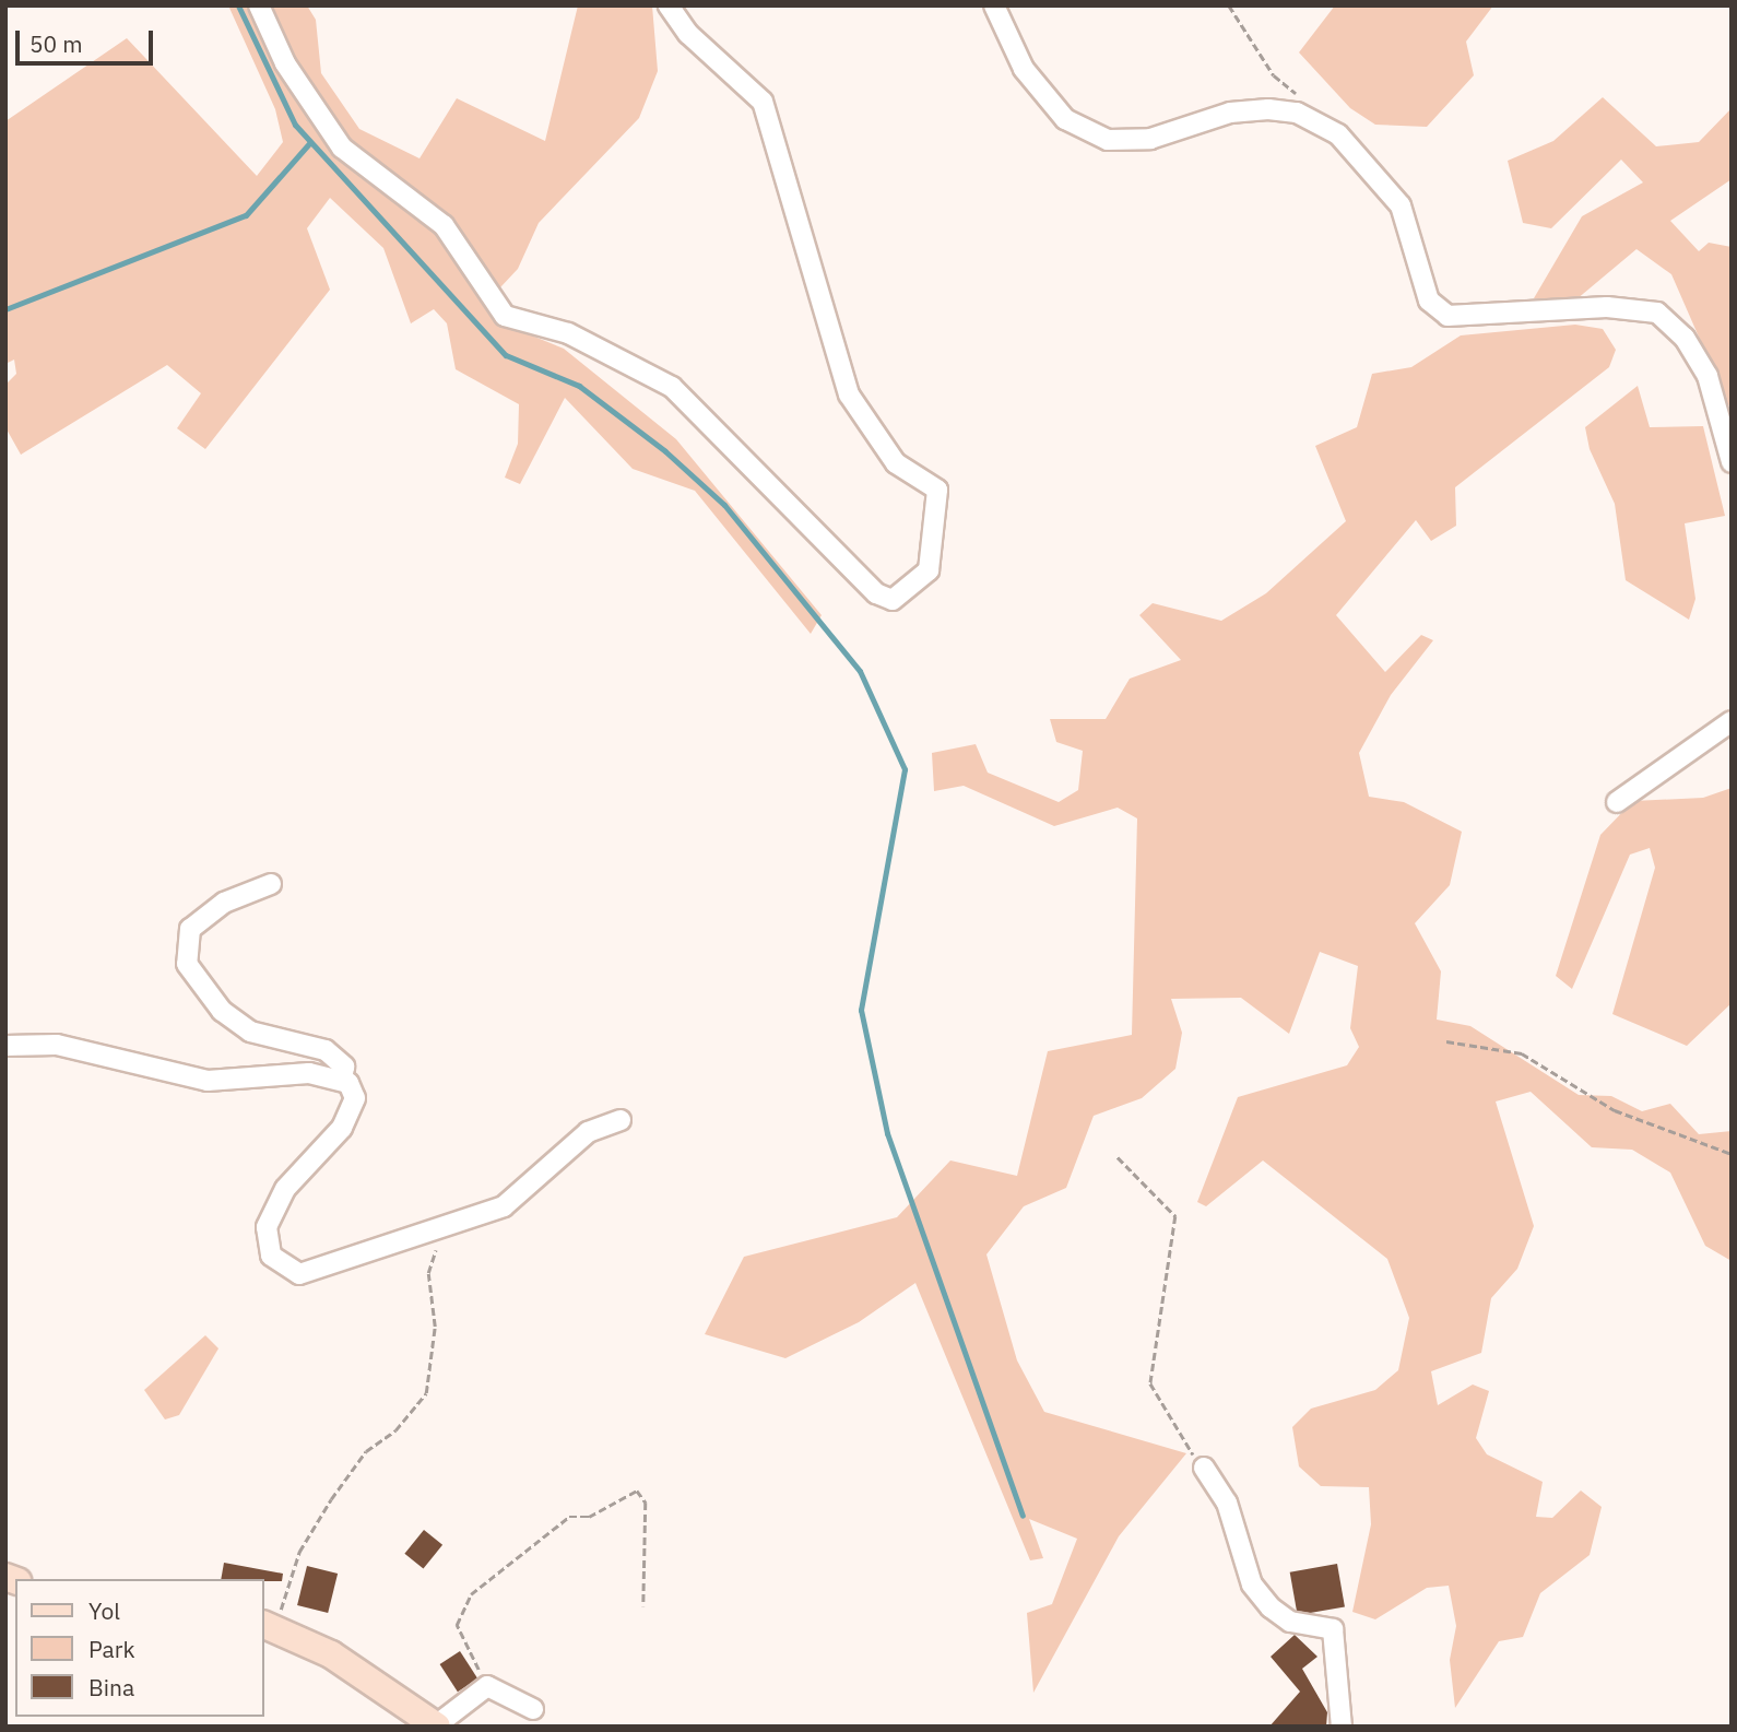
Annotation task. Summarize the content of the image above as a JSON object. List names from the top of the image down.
{
  "legend": ["Yol", "Park", "Bina"],
  "scale_bar": "50 m"
}
